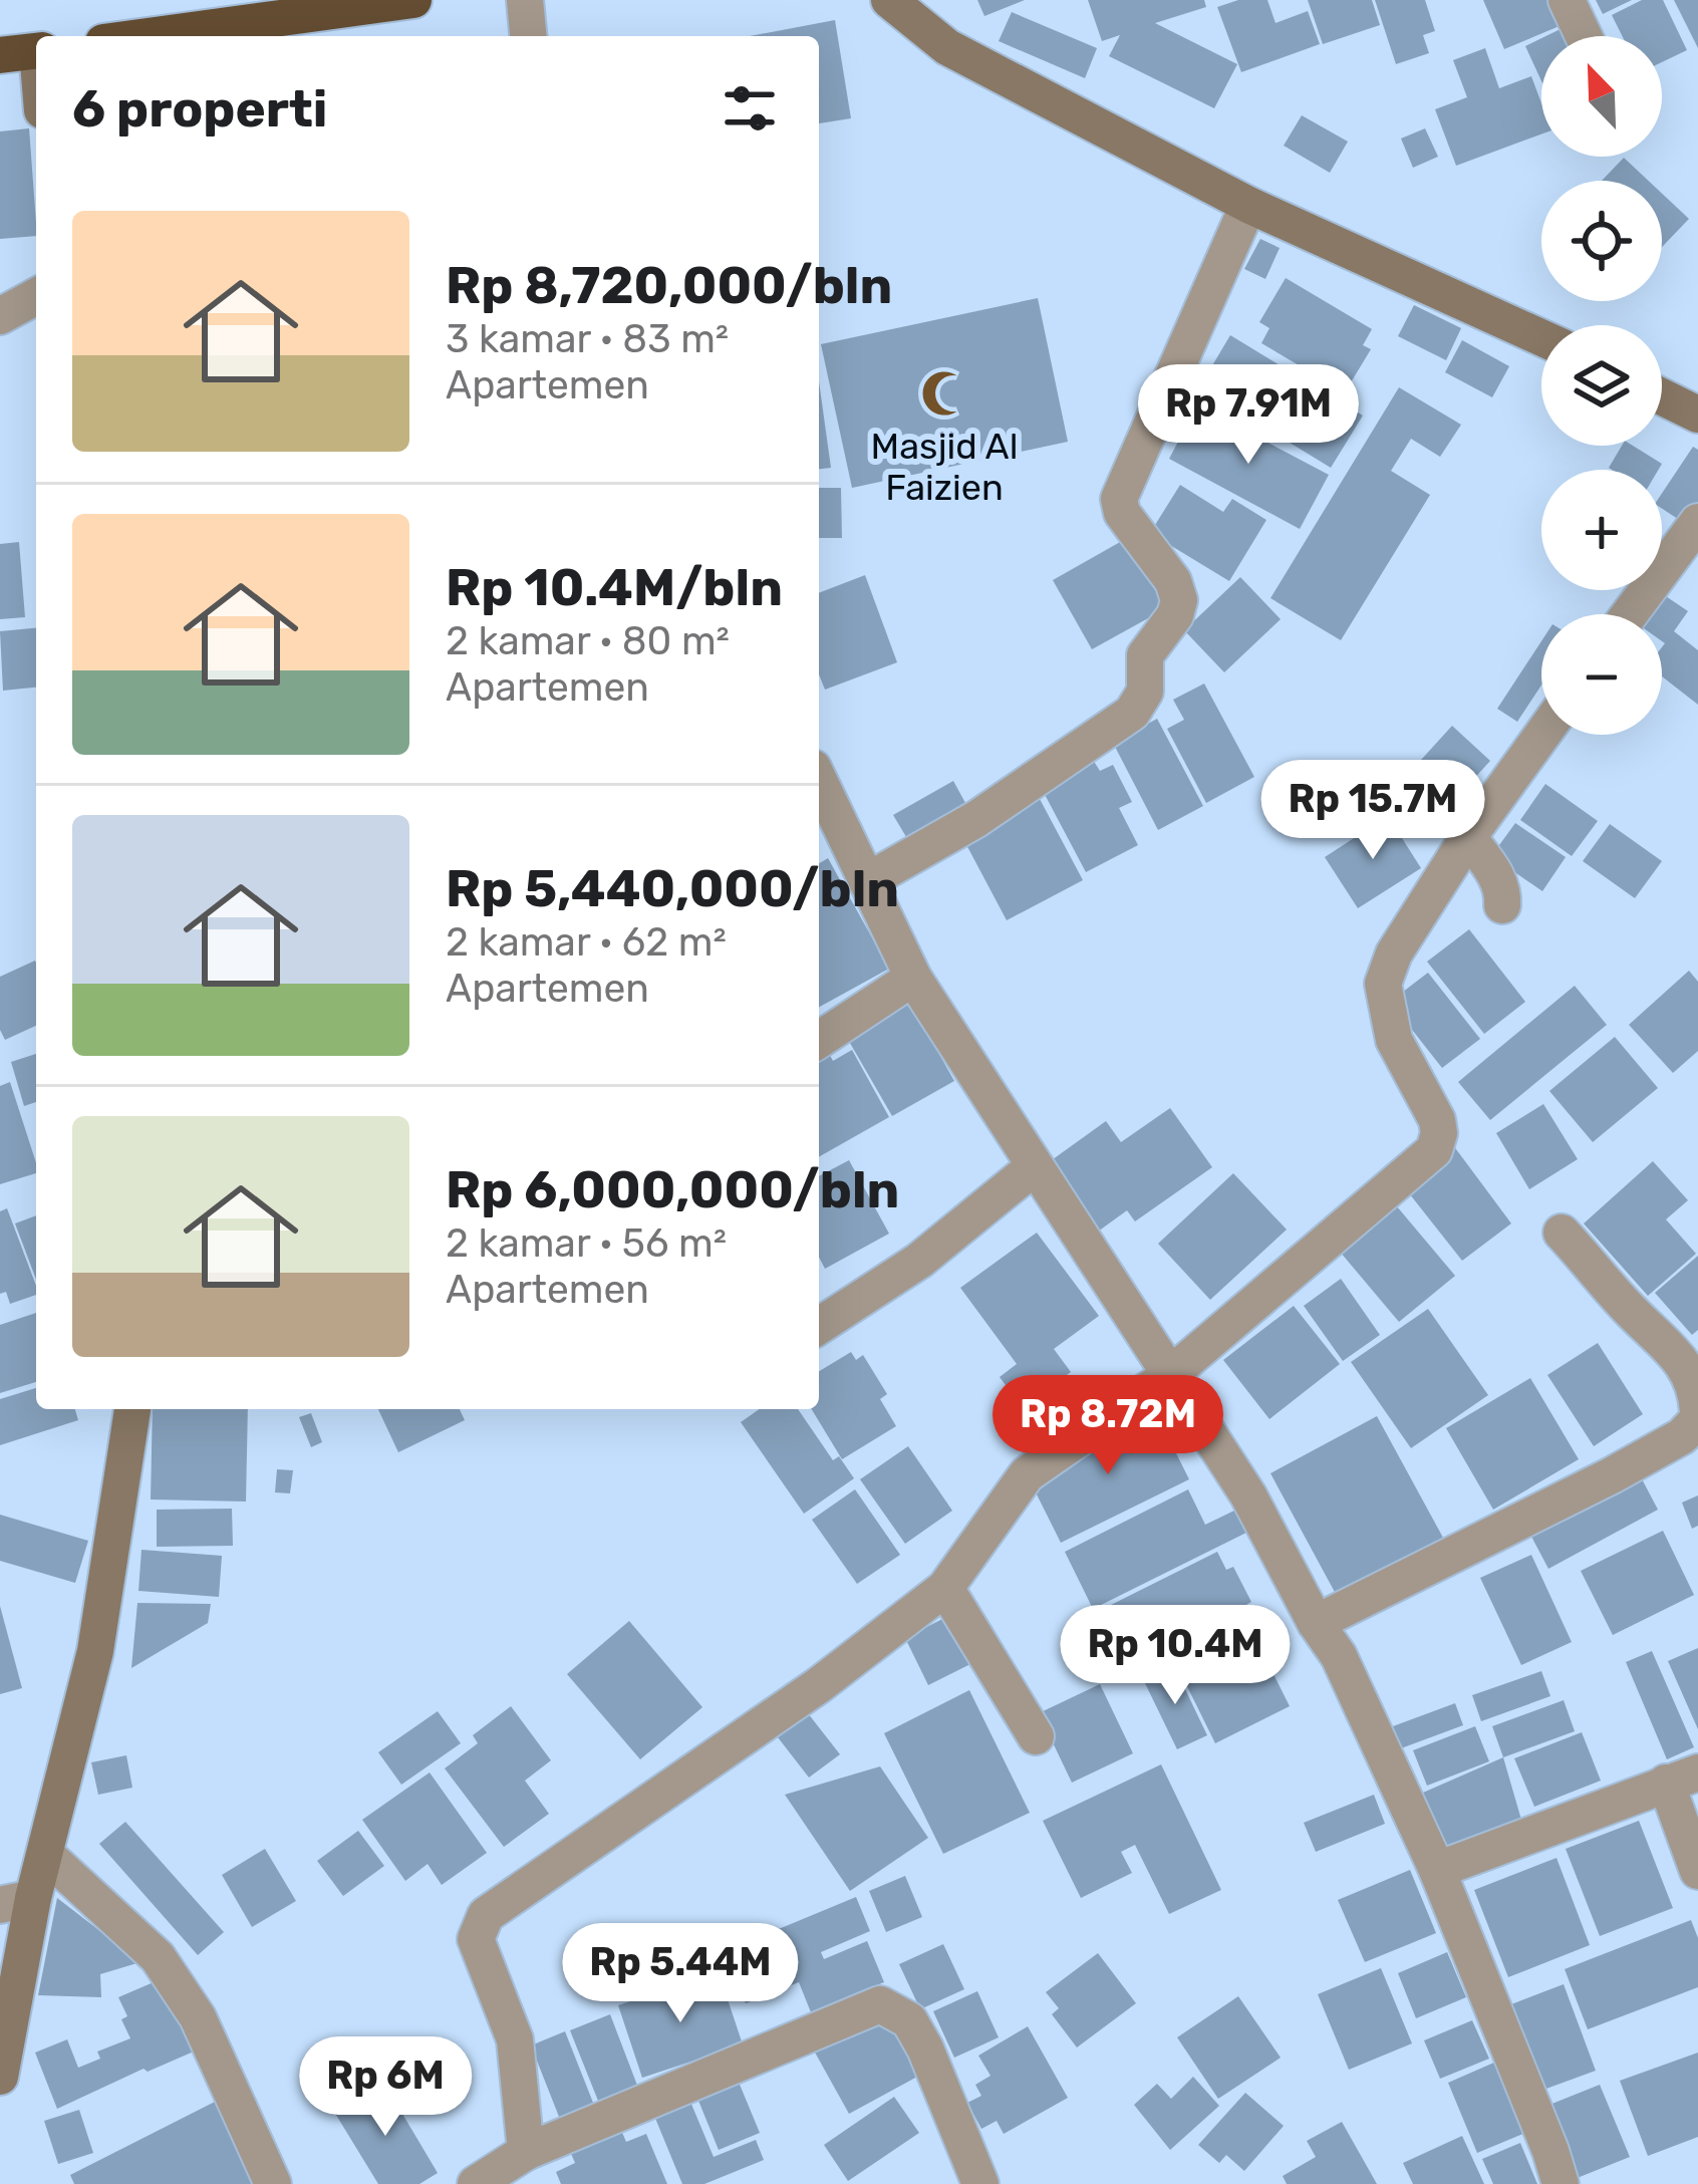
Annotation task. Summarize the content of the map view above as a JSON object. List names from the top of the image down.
{
  "places": {
    "mosque": ["Masjid Al Faizien"]
  },
  "north": "top left",
  "page": {
    "map_buttons": ["+", "−"],
    "heading": "6 properti",
    "list": [
      {
        "name": "Rp 8,720,000/bln",
        "note": "3 kamar · 83 m² · Apartemen"
      },
      {
        "name": "Rp 10.4M/bln",
        "note": "2 kamar · 80 m² · Apartemen"
      },
      {
        "name": "Rp 5,440,000/bln",
        "note": "2 kamar · 62 m² · Apartemen"
      },
      {
        "name": "Rp 6,000,000/bln",
        "note": "2 kamar · 56 m² · Apartemen"
      }
    ],
    "price": [
      "Rp 7.91M",
      "Rp 15.7M",
      "Rp 8.72M",
      "Rp 10.4M",
      "Rp 5.44M",
      "Rp 6M"
    ]
  }
}
